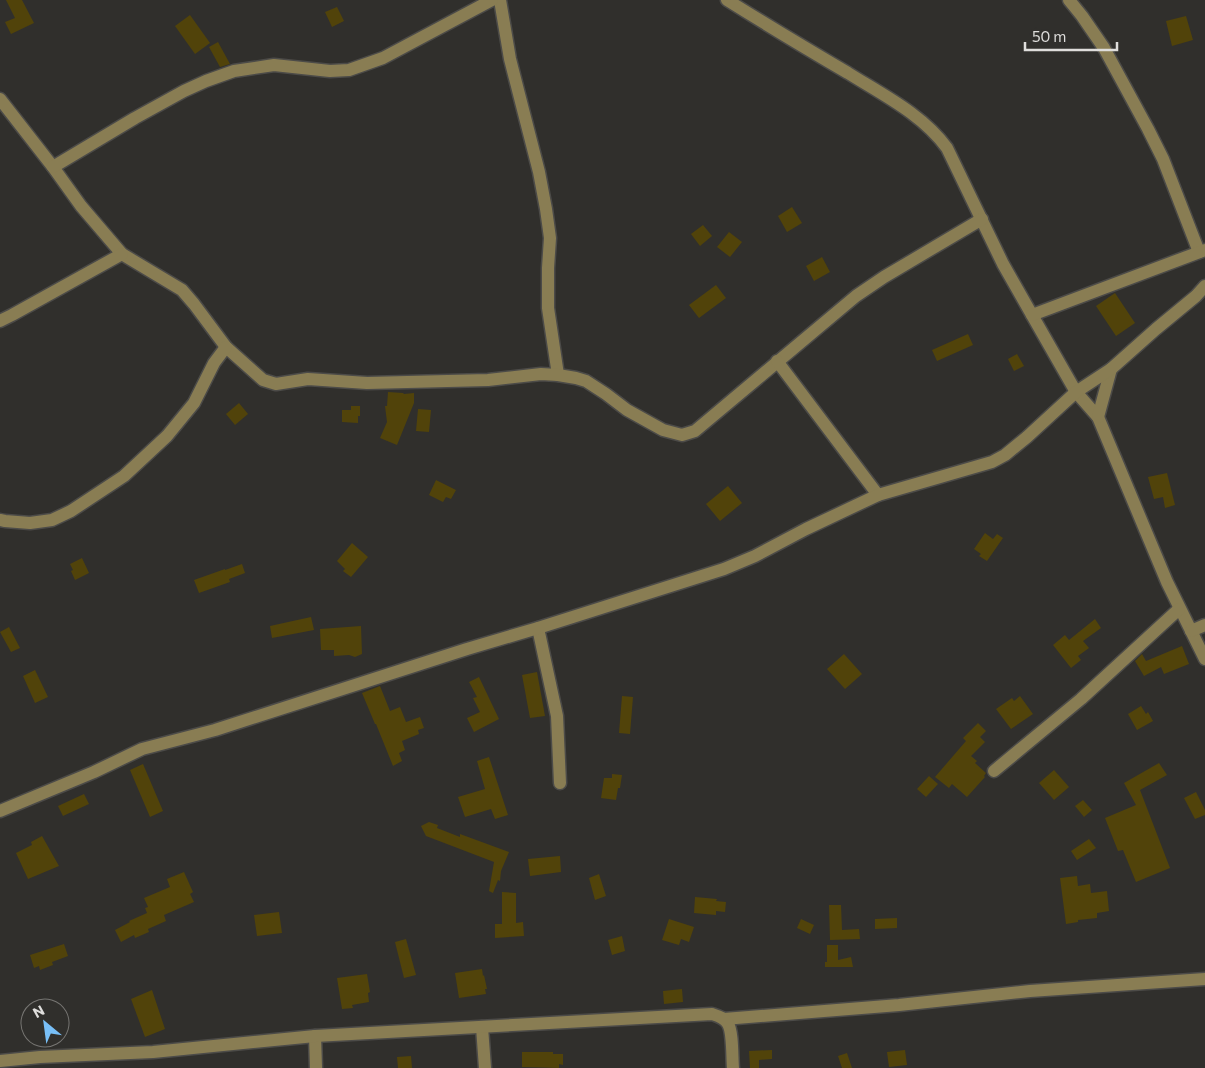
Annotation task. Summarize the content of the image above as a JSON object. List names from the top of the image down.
{
  "scale_bar": "50 m",
  "north": "top left"
}
